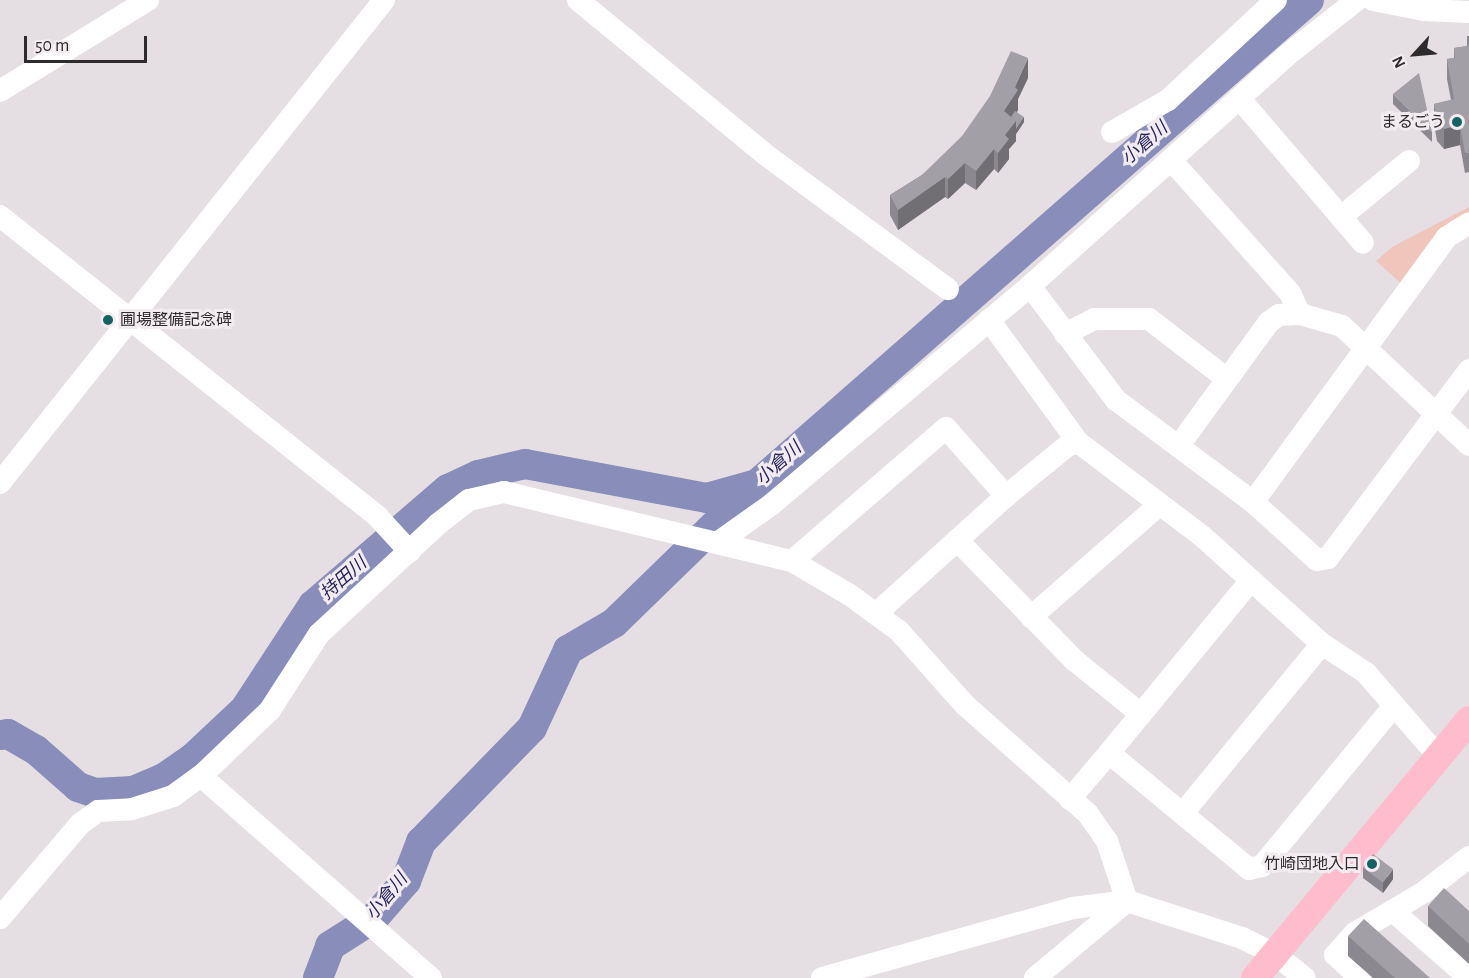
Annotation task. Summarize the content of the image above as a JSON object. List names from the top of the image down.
{
  "water": ["小倉川", "持田川"],
  "places": ["まるごう", "圃場整備記念碑", "竹崎団地入口"],
  "scale_bar": "50 m",
  "north": "bottom left"
}
